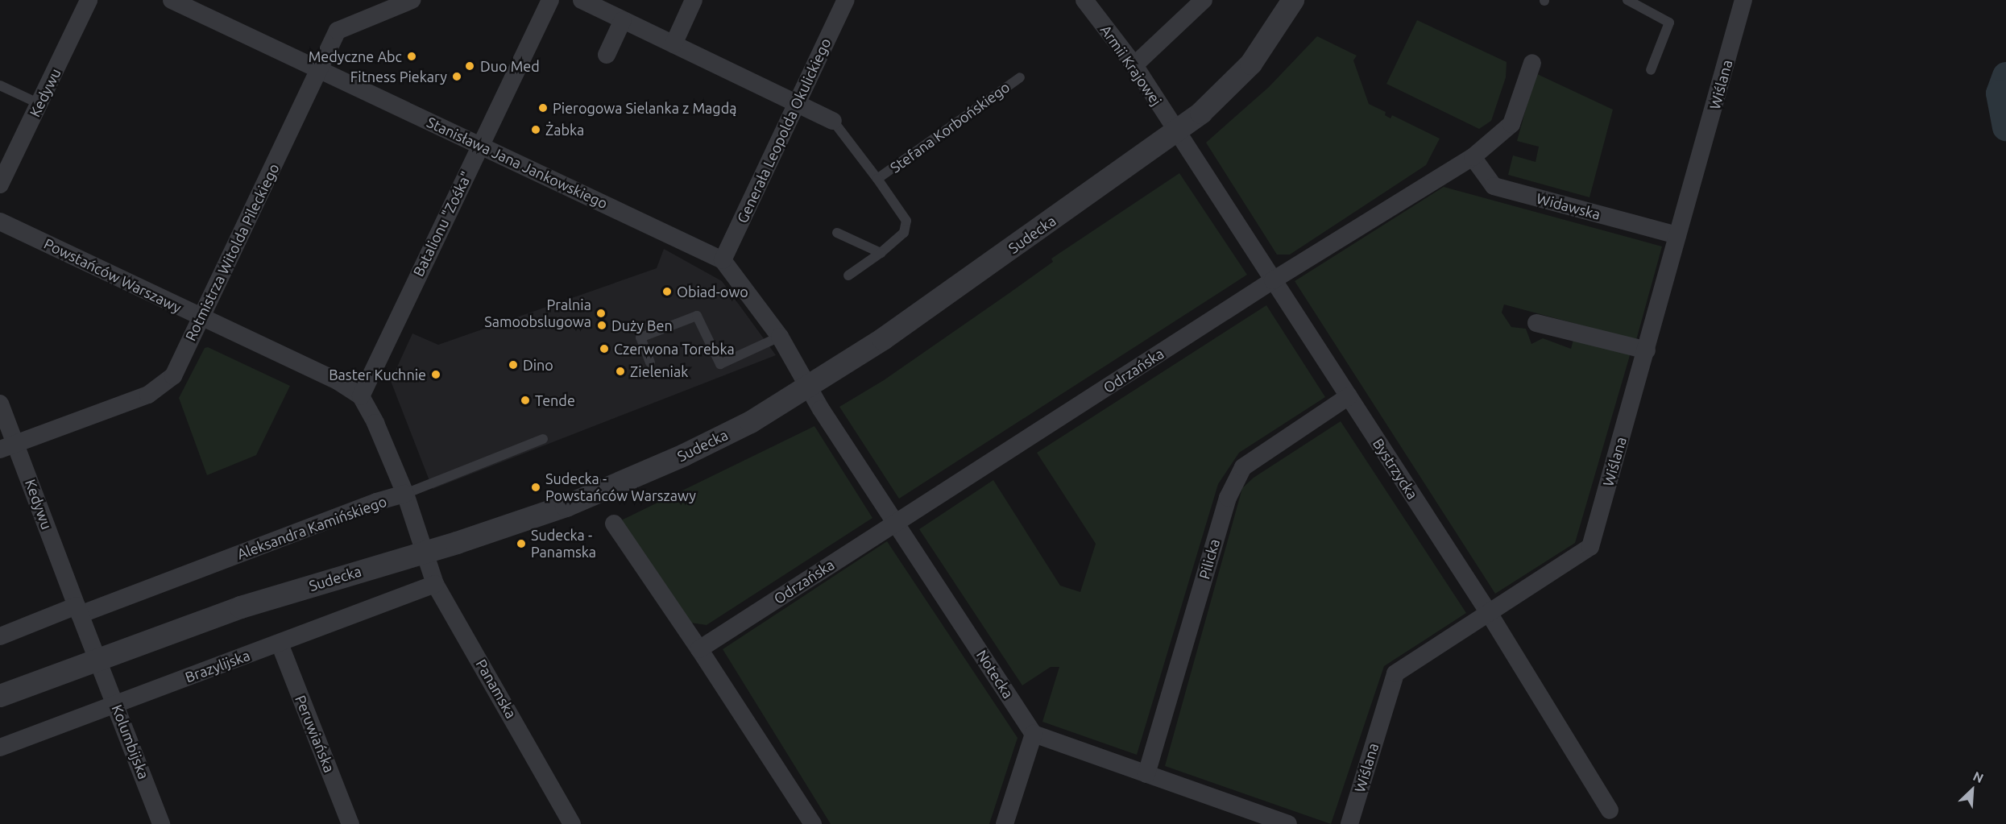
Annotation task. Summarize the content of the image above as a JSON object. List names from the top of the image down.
{
  "streets": {
    "street": [
      "Armii Krajowej",
      "Wiślana",
      "Kedywu",
      "Stefana Korbońskiego",
      "Generała Leopolda Okulickiego",
      "Stanisława Jana Jankowskiego",
      "Widawska",
      "Batalionu \"Zośka\"",
      "Sudecka",
      "Rotmistrza Witolda Pileckiego",
      "Powstańców Warszawy",
      "Odrzańska",
      "Bystrzycka",
      "Aleksandra Kamińskiego",
      "Pilicka",
      "Brazylijska",
      "Notecka",
      "Panamska",
      "Peruwiańska",
      "Kolumbijska"
    ]
  },
  "crossings": [
    ["Armii Krajowej", "Sudecka"],
    ["Armii Krajowej", "Bystrzycka"],
    ["Wiślana", "Widawska"],
    ["Wiślana", "Bystrzycka"],
    ["Kedywu", "Rotmistrza Witolda Pileckiego"],
    ["Kedywu", "Aleksandra Kamińskiego"],
    ["Stefana Korbońskiego", "Generała Leopolda Okulickiego"],
    ["Generała Leopolda Okulickiego", "Stanisława Jana Jankowskiego"],
    ["Stanisława Jana Jankowskiego", "Batalionu \"Zośka\""],
    ["Stanisława Jana Jankowskiego", "Sudecka"],
    ["Stanisława Jana Jankowskiego", "Rotmistrza Witolda Pileckiego"],
    ["Stanisława Jana Jankowskiego", "Notecka"],
    ["Widawska", "Odrzańska"],
    ["Batalionu \"Zośka\"", "Powstańców Warszawy"],
    ["Sudecka", "Powstańców Warszawy"],
    ["Sudecka", "Bystrzycka"],
    ["Sudecka", "Notecka"],
    ["Sudecka", "Panamska"],
    ["Sudecka", "Kolumbijska"],
    ["Rotmistrza Witolda Pileckiego", "Powstańców Warszawy"],
    ["Powstańców Warszawy", "Aleksandra Kamińskiego"],
    ["Powstańców Warszawy", "Panamska"],
    ["Odrzańska", "Bystrzycka"],
    ["Odrzańska", "Notecka"],
    ["Bystrzycka", "Pilicka"],
    ["Brazylijska", "Panamska"],
    ["Brazylijska", "Peruwiańska"],
    ["Brazylijska", "Kolumbijska"]
  ],
  "places": [
    "Medyczne Abc",
    "Duo Med",
    "Fitness Piekary",
    "Pierogowa Sielanka z Magdą",
    "Żabka",
    "Obiad-owo",
    "Pralnia Samoobslugowa",
    "Duży Ben",
    "Czerwona Torebka",
    "Dino",
    "Zieleniak",
    "Baster Kuchnie",
    "Tende",
    "Sudecka - Powstańców Warszawy",
    "Sudecka - Panamska"
  ],
  "north": "top right"
}
